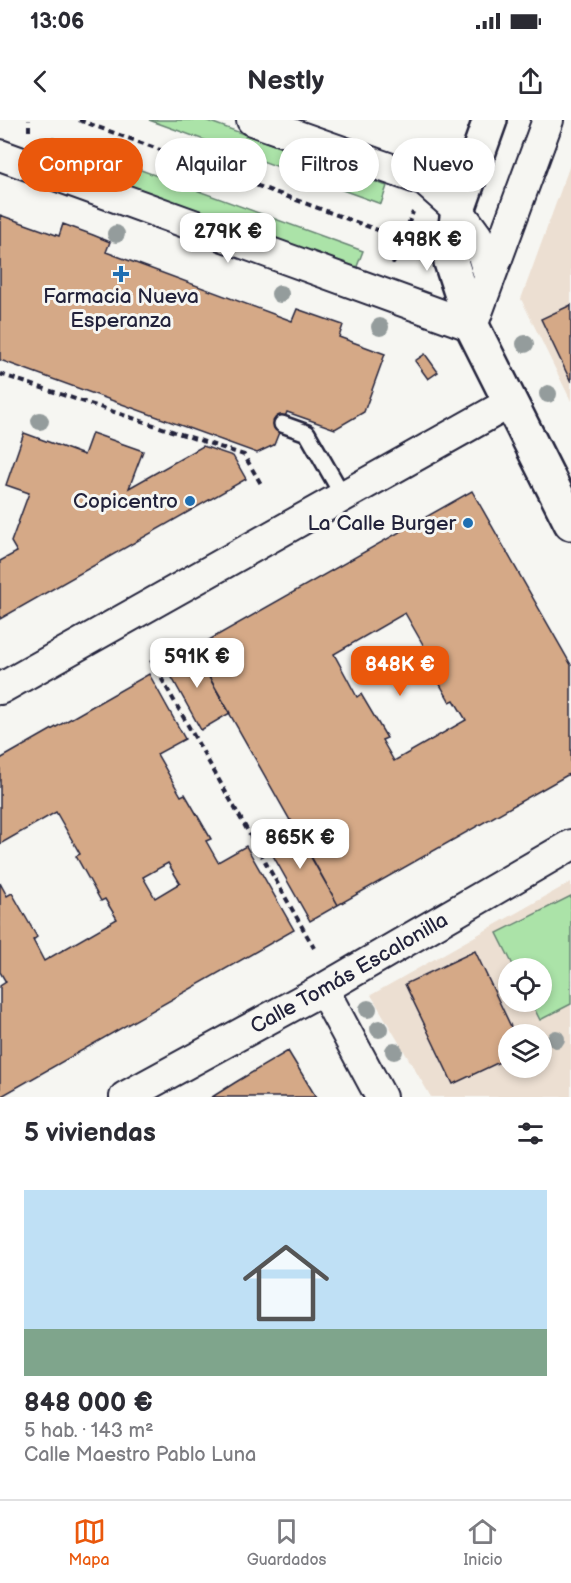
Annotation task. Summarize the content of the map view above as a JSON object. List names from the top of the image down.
{
  "streets": {
    "street": ["Calle Tomás Escalonilla"]
  },
  "places": {
    "health": ["Farmacia Nueva Esperanza"],
    "other": ["Copicentro", "La Calle Burger"]
  },
  "page": {
    "status": "13:06",
    "header": "Nestly",
    "chip": [
      "Comprar",
      "Alquilar",
      "Filtros",
      "Nuevo"
    ],
    "price": [
      "279K €",
      "498K €",
      "591K €",
      "848K €",
      "865K €"
    ],
    "heading": "5 viviendas",
    "list": [
      {
        "name": "848 000 €",
        "note": "5 hab. · 143 m² · Calle Maestro Pablo Luna"
      }
    ],
    "tabs": ["Mapa", "Guardados", "Inicio"]
  }
}
